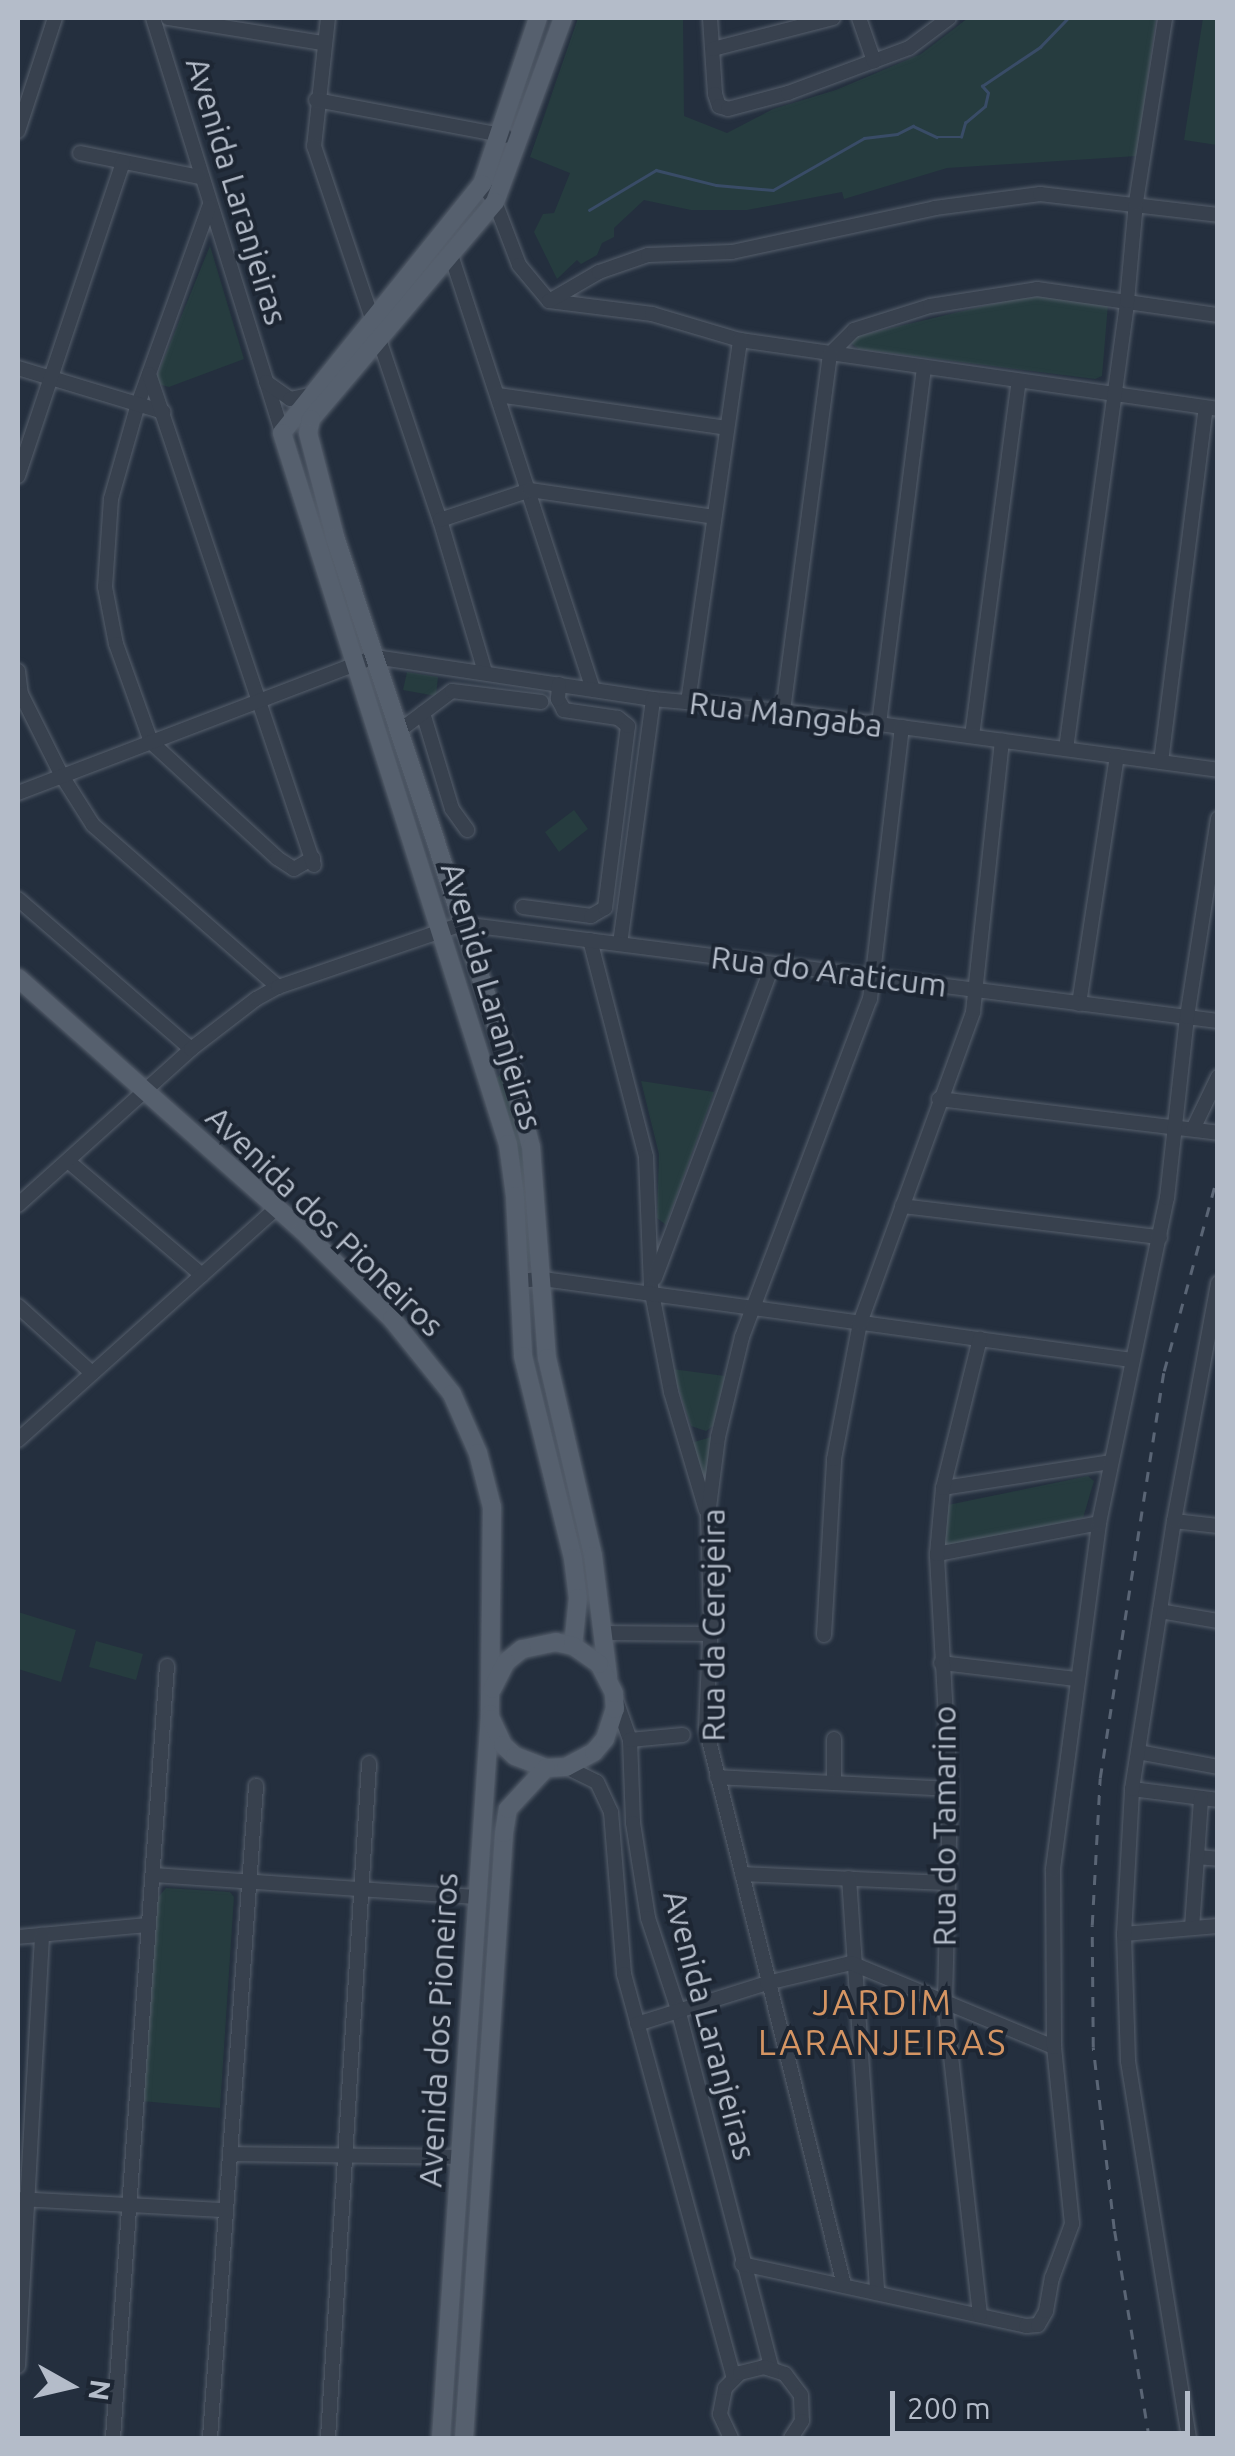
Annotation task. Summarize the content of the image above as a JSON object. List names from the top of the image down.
{
  "streets": {
    "main road": ["Avenida Laranjeiras", "Avenida dos Pioneiros"],
    "street": [
      "Rua Mangaba",
      "Rua do Araticum",
      "Rua da Cerejeira",
      "Rua do Tamarino"
    ]
  },
  "crossings": [
    ["Avenida Laranjeiras", "Rua Mangaba"],
    ["Avenida Laranjeiras", "Rua do Araticum"],
    ["Avenida Laranjeiras", "Avenida dos Pioneiros"],
    ["Rua Mangaba", "Rua da Cerejeira"],
    ["Rua do Araticum", "Avenida dos Pioneiros"],
    ["Rua do Araticum", "Rua da Cerejeira"]
  ],
  "districts": ["JARDIM LARANJEIRAS"],
  "scale_bar": "200 m",
  "north": "right"
}
